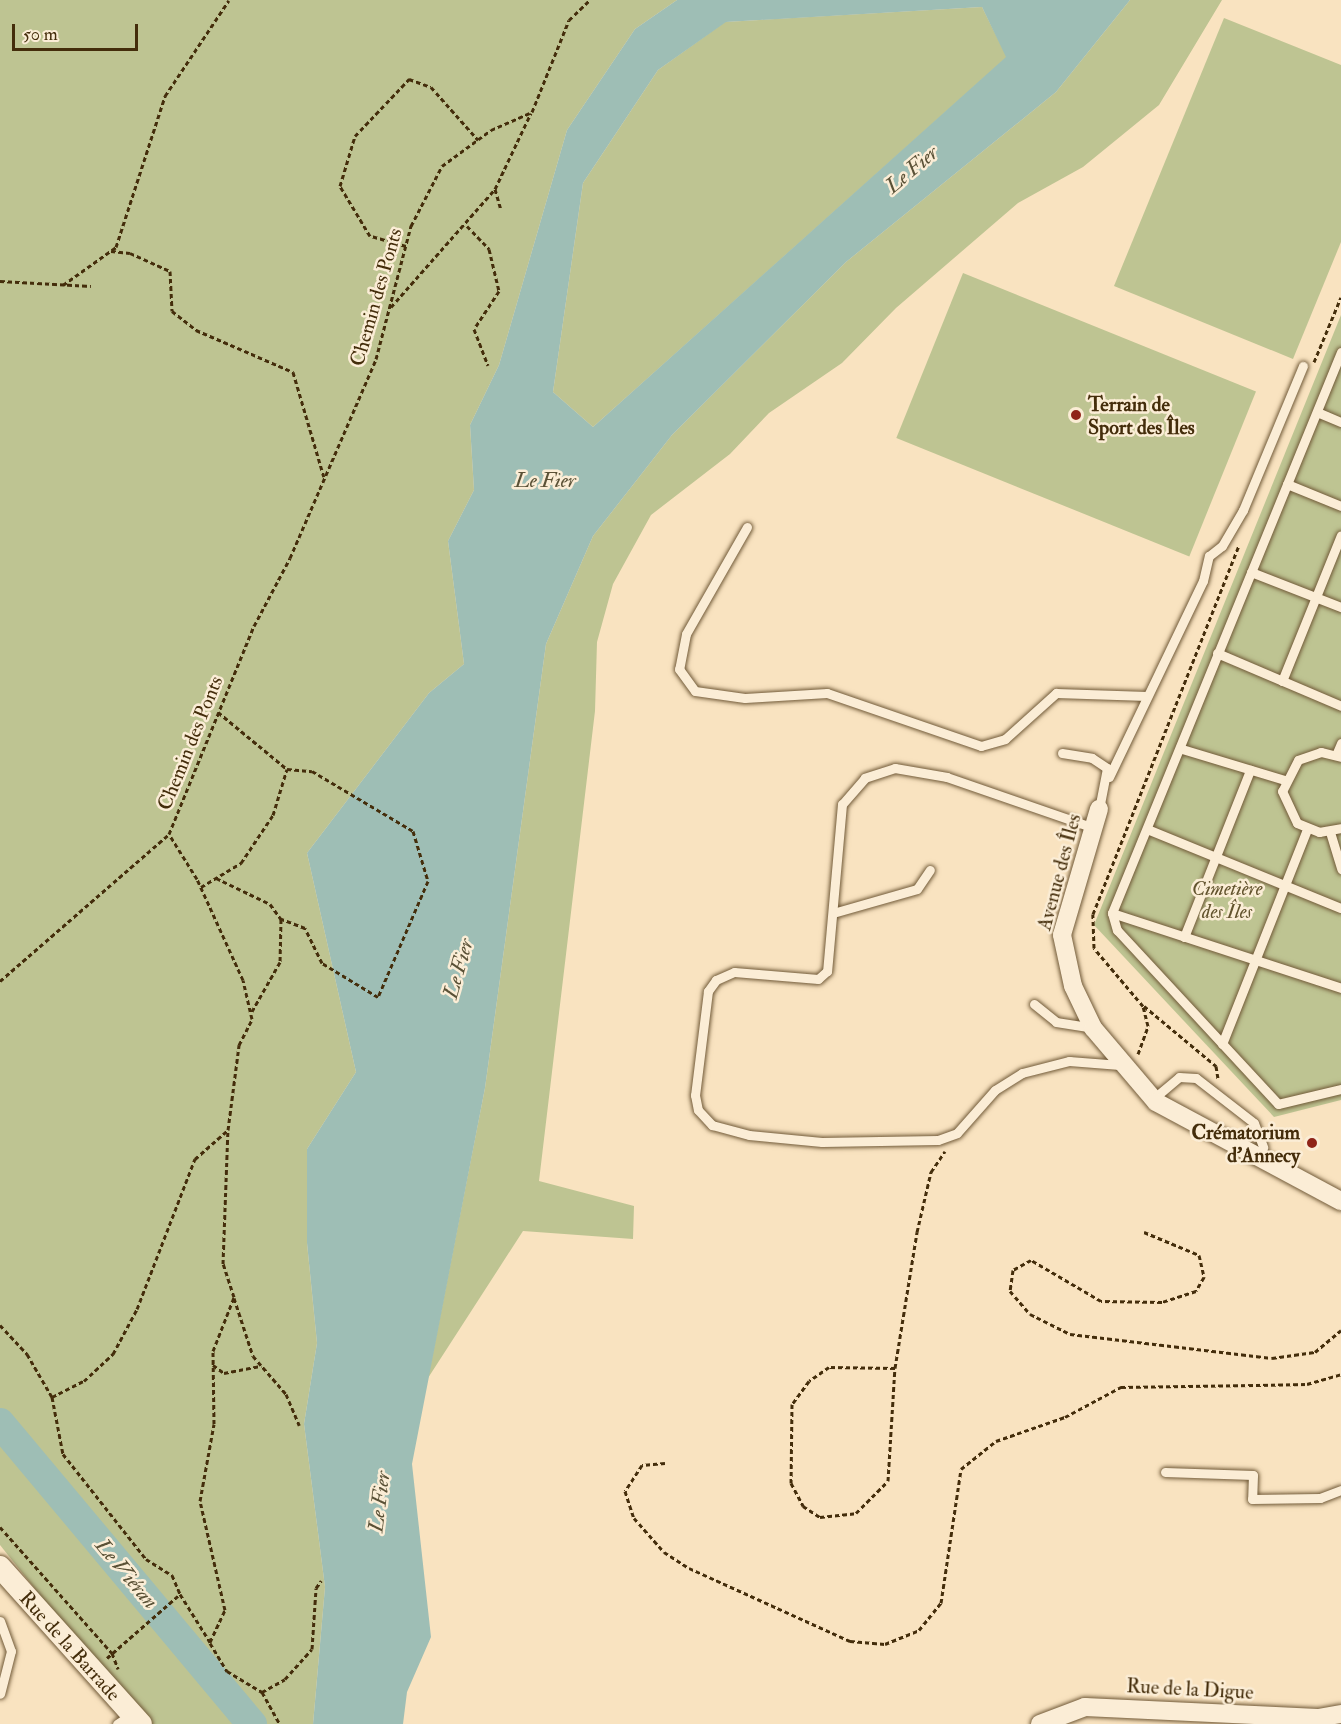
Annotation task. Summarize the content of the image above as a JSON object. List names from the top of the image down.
{
  "streets": {
    "street": ["Avenue des Îles", "Rue de la Barrade", "Rue de la Digue"],
    "path": ["Chemin des Ponts"]
  },
  "water": ["Le Fier", "Le Viéran"],
  "parks": ["Cimetière des Îles"],
  "places": ["Terrain de Sport des Îles", "Crématorium d'Annecy"],
  "scale_bar": "50 m"
}
